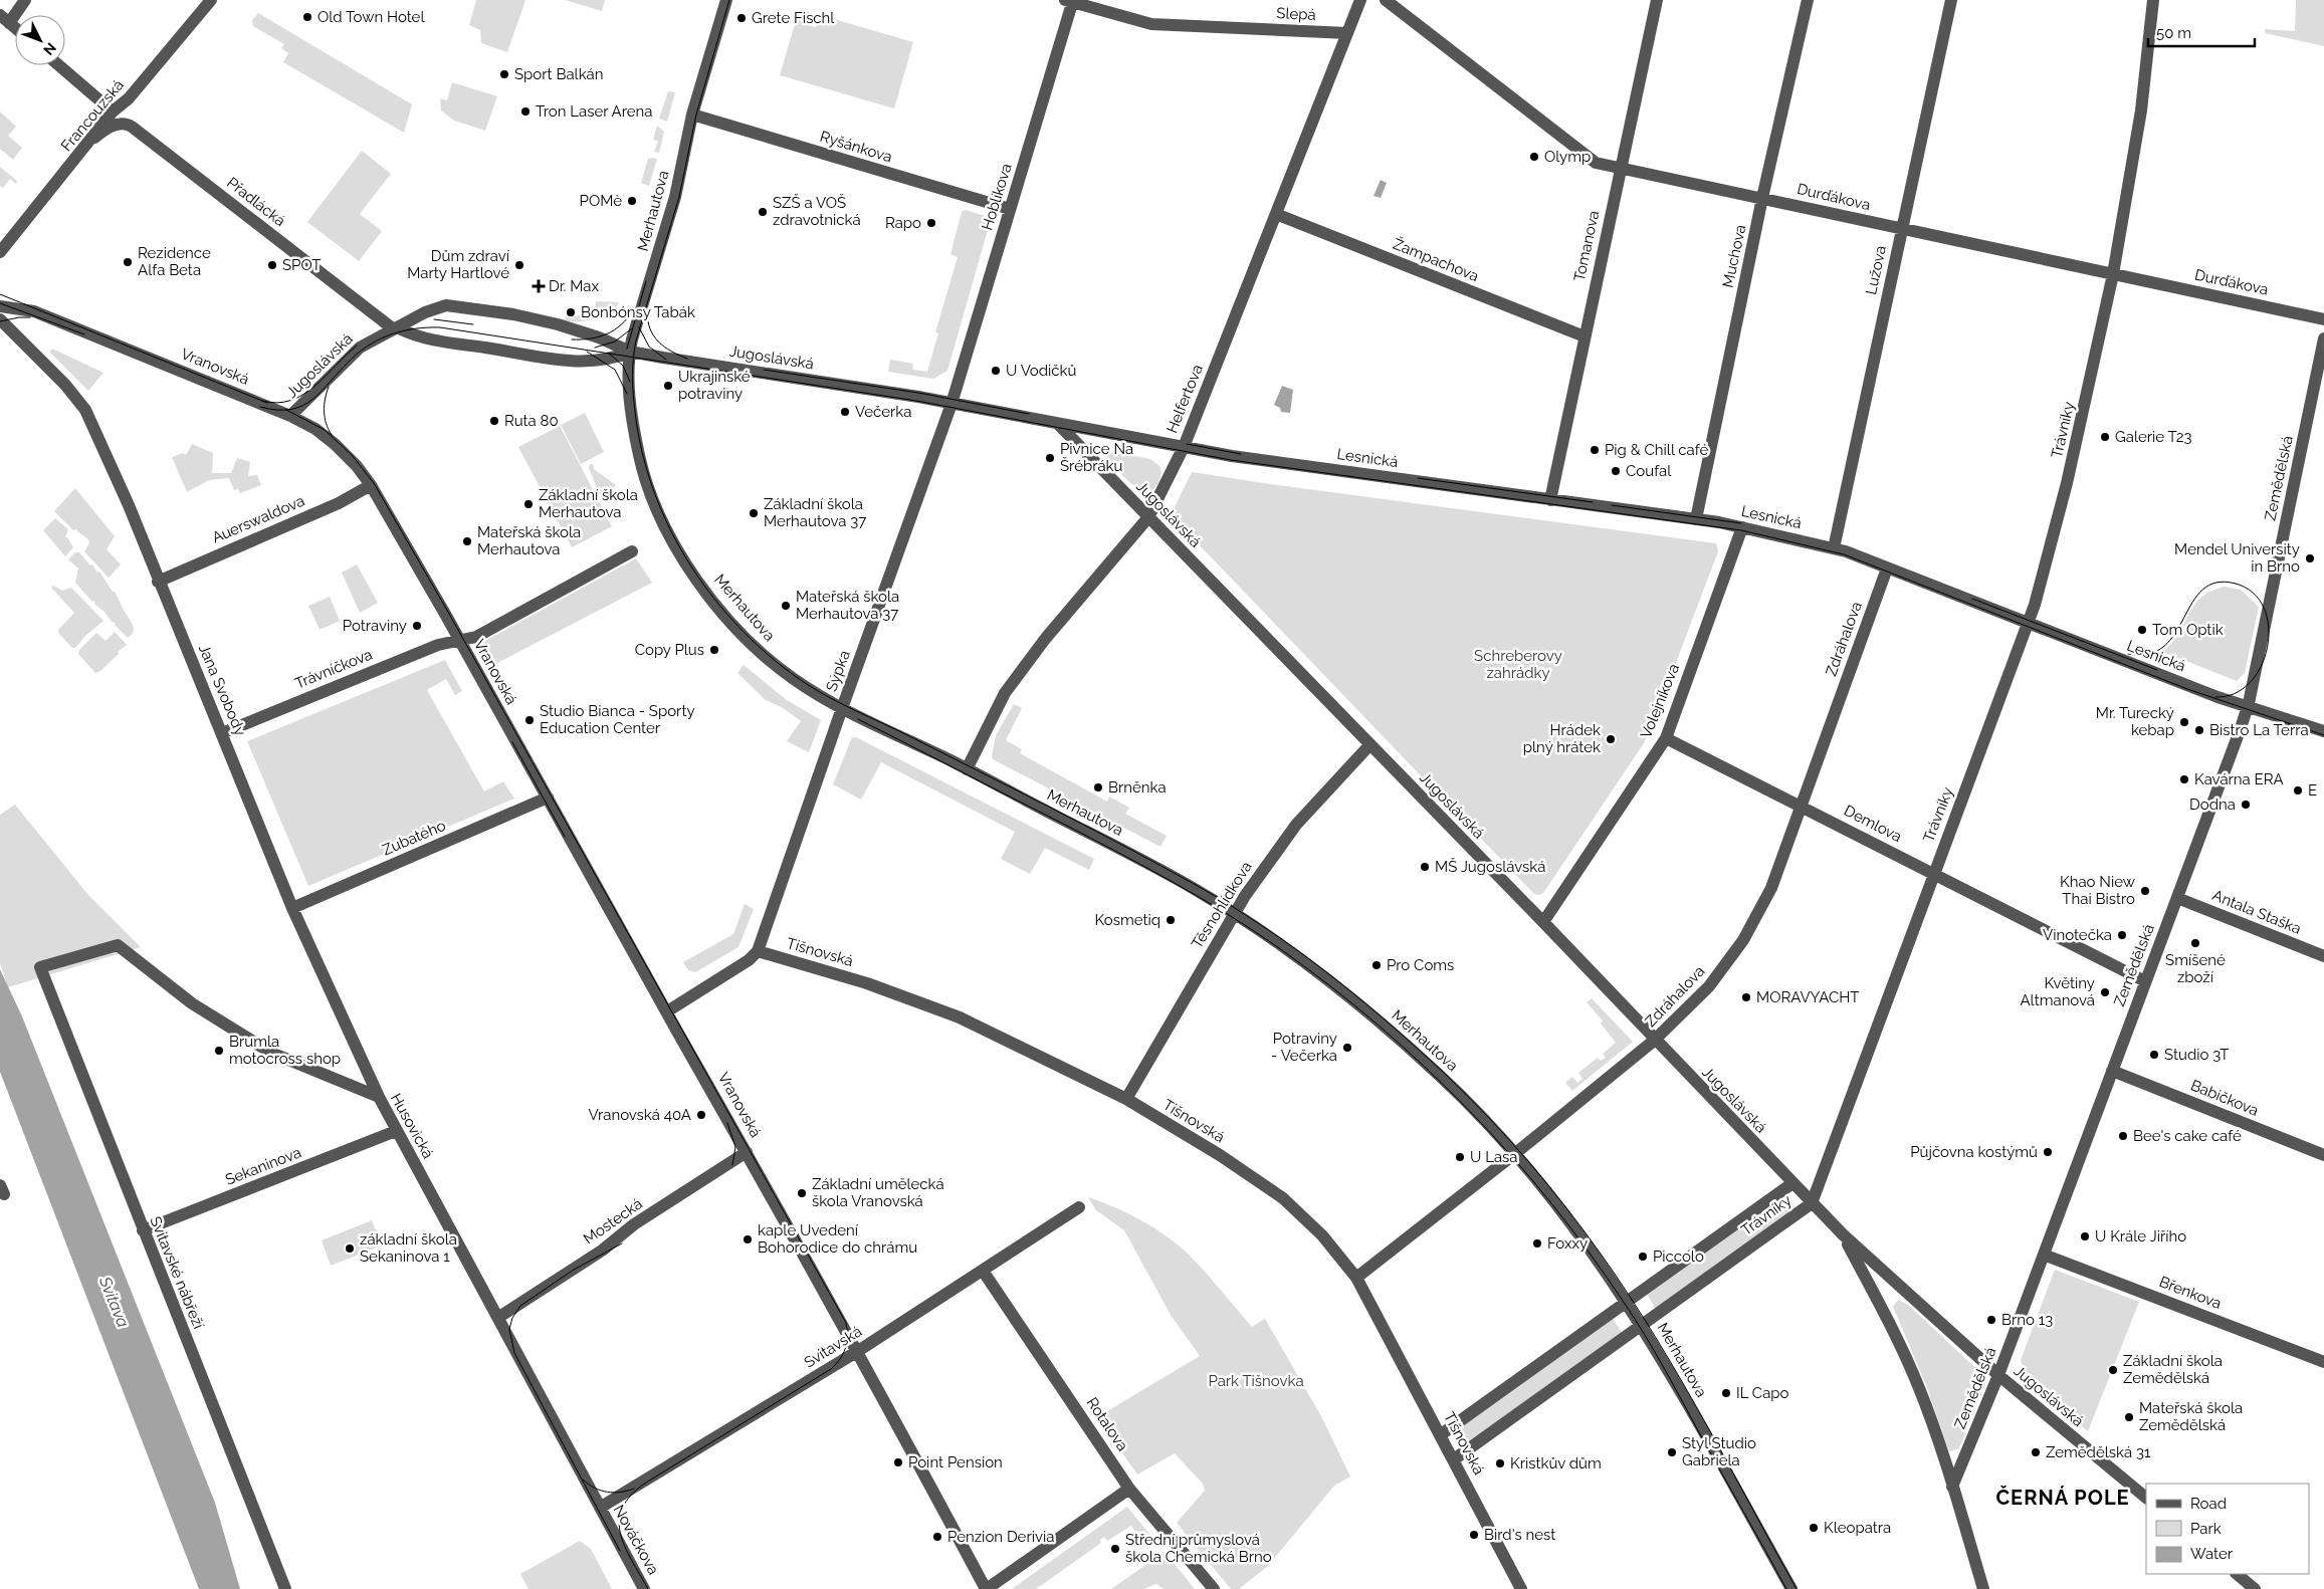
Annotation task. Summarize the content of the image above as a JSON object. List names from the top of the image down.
{
  "streets": {
    "street": [
      "Slepá",
      "Francouzská",
      "Ryšánkova",
      "Hoblíkova",
      "Durďákova",
      "Přadlácká",
      "Merhautova",
      "Tomanova",
      "Muchova",
      "Žampachova",
      "Lužova",
      "Jugoslávská",
      "Vranovská",
      "Helfertova",
      "Trávníky",
      "Lesnická",
      "Zemědělská",
      "Auerswaldova",
      "Zdráhalova",
      "Trávníčkova",
      "Sýpka",
      "Jana Svobody",
      "Volejníkova",
      "Demlova",
      "Zubatého",
      "Těsnohlídkova",
      "Antala Staška",
      "Tišnovská",
      "Babičkova",
      "Husovická",
      "Sekaninova",
      "Mostecká",
      "Svitavské nábřeží",
      "Břenkova",
      "Svitavská",
      "Rotalova",
      "Nováčkova"
    ]
  },
  "crossings": [
    ["Slepá", "Hoblíkova"],
    ["Slepá", "Helfertova"],
    ["Francouzská", "Přadlácká"],
    ["Ryšánkova", "Hoblíkova"],
    ["Ryšánkova", "Merhautova"],
    ["Hoblíkova", "Jugoslávská"],
    ["Hoblíkova", "Sýpka"],
    ["Durďákova", "Tomanova"],
    ["Durďákova", "Muchova"],
    ["Durďákova", "Lužova"],
    ["Durďákova", "Trávníky"],
    ["Přadlácká", "Jugoslávská"],
    ["Merhautova", "Jugoslávská"],
    ["Merhautova", "Helfertova"],
    ["Merhautova", "Trávníky"],
    ["Merhautova", "Zdráhalova"],
    ["Merhautova", "Sýpka"],
    ["Merhautova", "Těsnohlídkova"],
    ["Tomanova", "Žampachova"],
    ["Tomanova", "Lesnická"],
    ["Muchova", "Lesnická"],
    ["Žampachova", "Helfertova"],
    ["Lužova", "Lesnická"],
    ["Jugoslávská", "Vranovská"],
    ["Jugoslávská", "Helfertova"],
    ["Jugoslávská", "Trávníky"],
    ["Jugoslávská", "Lesnická"],
    ["Jugoslávská", "Zemědělská"],
    ["Jugoslávská", "Zdráhalova"],
    ["Jugoslávská", "Sýpka"],
    ["Jugoslávská", "Volejníkova"],
    ["Jugoslávská", "Těsnohlídkova"],
    ["Vranovská", "Auerswaldova"],
    ["Vranovská", "Trávníčkova"],
    ["Vranovská", "Zubatého"],
    ["Vranovská", "Mostecká"],
    ["Vranovská", "Svitavská"],
    ["Helfertova", "Lesnická"],
    ["Trávníky", "Lesnická"],
    ["Trávníky", "Demlova"],
    ["Trávníky", "Tišnovská"],
    ["Lesnická", "Zemědělská"],
    ["Lesnická", "Zdráhalova"],
    ["Lesnická", "Volejníkova"],
    ["Zemědělská", "Demlova"],
    ["Zemědělská", "Antala Staška"],
    ["Zemědělská", "Babičkova"],
    ["Zemědělská", "Břenkova"],
    ["Auerswaldova", "Jana Svobody"],
    ["Zdráhalova", "Demlova"],
    ["Zdráhalova", "Tišnovská"],
    ["Trávníčkova", "Jana Svobody"],
    ["Sýpka", "Tišnovská"],
    ["Jana Svobody", "Zubatého"],
    ["Jana Svobody", "Husovická"],
    ["Volejníkova", "Demlova"],
    ["Těsnohlídkova", "Tišnovská"],
    ["Husovická", "Sekaninova"],
    ["Husovická", "Mostecká"],
    ["Husovická", "Svitavské nábřeží"],
    ["Husovická", "Svitavská"],
    ["Husovická", "Nováčkova"],
    ["Sekaninova", "Svitavské nábřeží"],
    ["Svitavská", "Rotalova"],
    ["Svitavská", "Nováčkova"]
  ],
  "districts": ["ČERNÁ POLE"],
  "water": ["Svitava"],
  "parks": ["Schreberovy zahrádky", "Park Tišnovka"],
  "places": {
    "other": [
      "Old Town Hotel",
      "Grete Fischl",
      "Sport Balkán",
      "Tron Laser Arena",
      "Olymp",
      "POMè",
      "SZŠ a VOŠ zdravotnická",
      "Rapo",
      "Rezidence Alfa Beta",
      "SPOT",
      "Dům zdraví Marty Hartlové",
      "Bonbónsy Tabák",
      "U Vodičků",
      "Ukrajinské potraviny",
      "Večerka",
      "Ruta 80",
      "Galerie T23",
      "Pig & Chill café",
      "Pivnice Na Šrébráku",
      "Coufal",
      "Základní škola Merhautova",
      "Základní škola Merhautova 37",
      "Mateřská škola Merhautova",
      "Mendel University in Brno",
      "Mateřská škola Merhautova 37",
      "Potraviny",
      "Tom Optik",
      "Copy Plus",
      "Studio Bianca - Sporty Education Center",
      "Mr. Turecký kebap",
      "Bistro La Terra",
      "Hrádek plný hrátek",
      "Kavárna ERA",
      "Brněnka",
      "E",
      "Dodna",
      "MŠ Jugoslávská",
      "Khao Niew Thai Bistro",
      "Kosmetiq",
      "Vinotečka",
      "Smíšené zboží",
      "Pro Coms",
      "Květiny Altmanová",
      "MORAVYACHT",
      "Potraviny - Večerka",
      "Brumla motocross shop",
      "Studio 3T",
      "Vranovská 40A",
      "Bee's cake café",
      "Půjčovna kostýmů",
      "U Lasa",
      "Základní umělecká škola Vranovská",
      "U Krále Jiřího",
      "kaple Uvedení Bohorodice do chrámu",
      "Foxxy",
      "základní škola Sekaninova 1",
      "Piccolo",
      "Brno 13",
      "Základní škola Zemědělská",
      "IL Capo",
      "Mateřská škola Zemědělská",
      "Styl Studio Gabriela",
      "Zemědělská 31",
      "Point Pension",
      "Kristkův dům",
      "Kleopatra",
      "Bird's nest",
      "Penzion Derivia",
      "Střední průmyslová škola Chemická Brno"
    ],
    "health": ["Dr. Max"]
  },
  "legend": ["Road", "Park", "Water"],
  "scale_bar": "50 m",
  "north": "bottom right"
}
